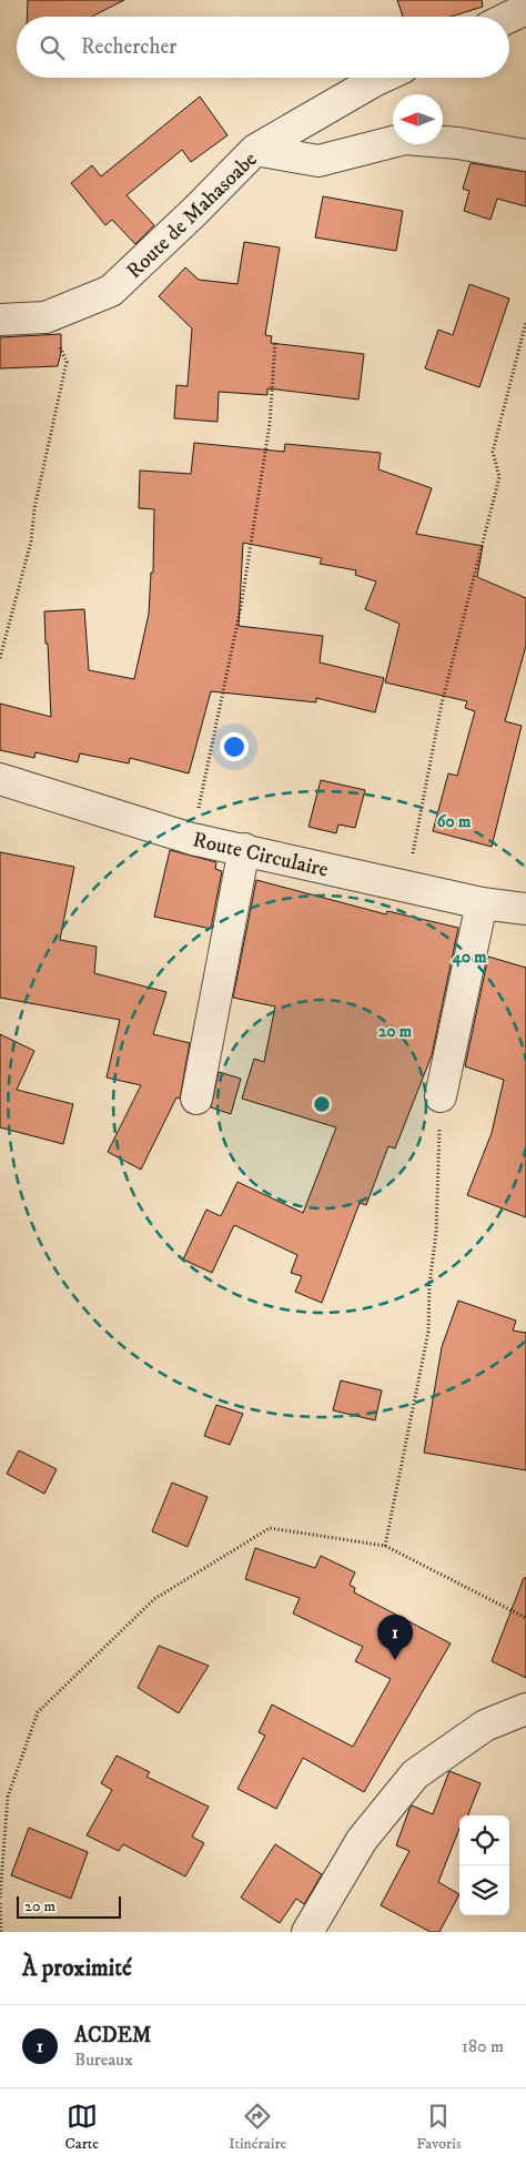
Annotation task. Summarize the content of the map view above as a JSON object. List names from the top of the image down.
{
  "streets": {
    "street": ["Route de Mahasoabe", "Route Circulaire"]
  },
  "scale_bar": "20 m",
  "north": "left",
  "page": {
    "search": "Rechercher",
    "pins": "1",
    "scale": "20 m",
    "heading": "À proximité",
    "list": [
      {
        "mark": "1",
        "name": "ACDEM",
        "note": "Bureaux",
        "value": "180 m"
      }
    ],
    "nav": ["Carte", "Itinéraire", "Favoris"]
  },
  "rings": ["60 m", "40 m", "20 m"]
}
